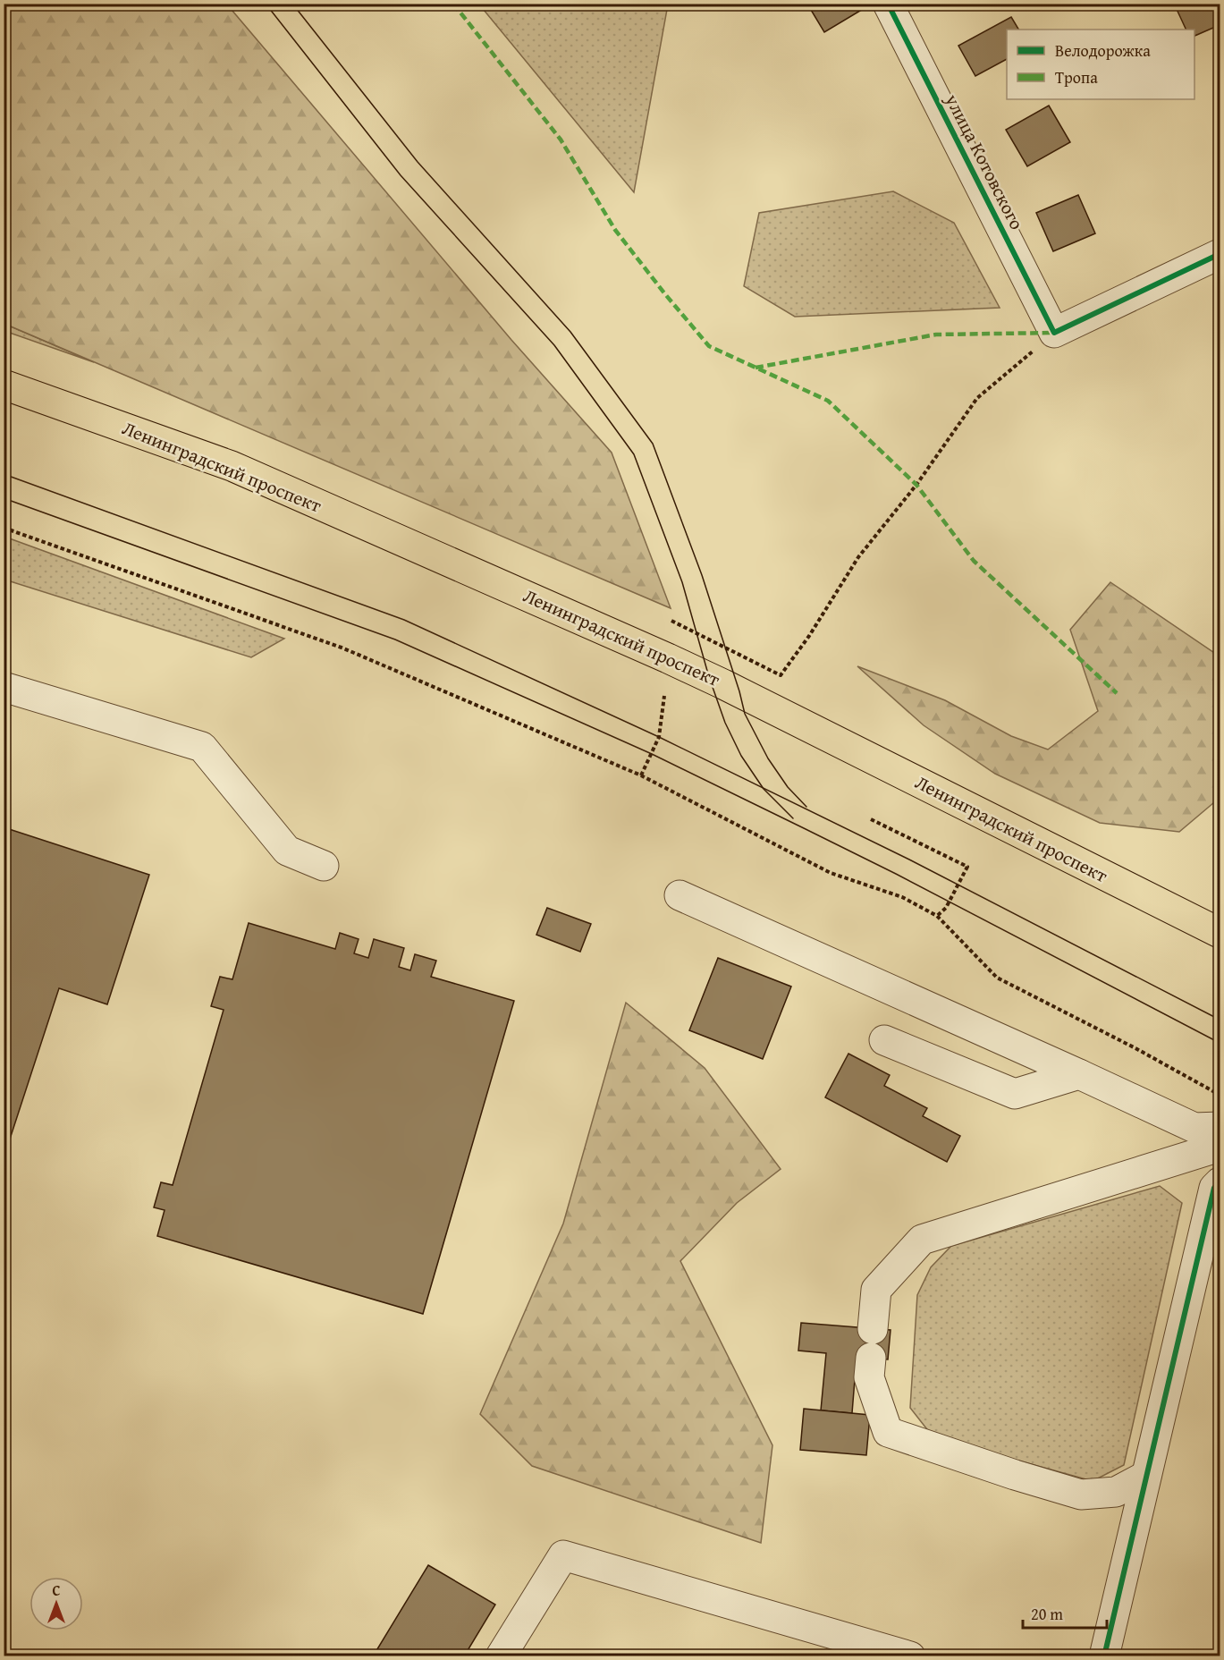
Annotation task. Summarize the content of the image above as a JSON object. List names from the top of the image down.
{
  "streets": {
    "main road": ["Ленинградский проспект"],
    "street": ["улица Котовского"]
  },
  "legend": ["Велодорожка", "Тропа"],
  "scale_bar": "20 m",
  "north": "top"
}
